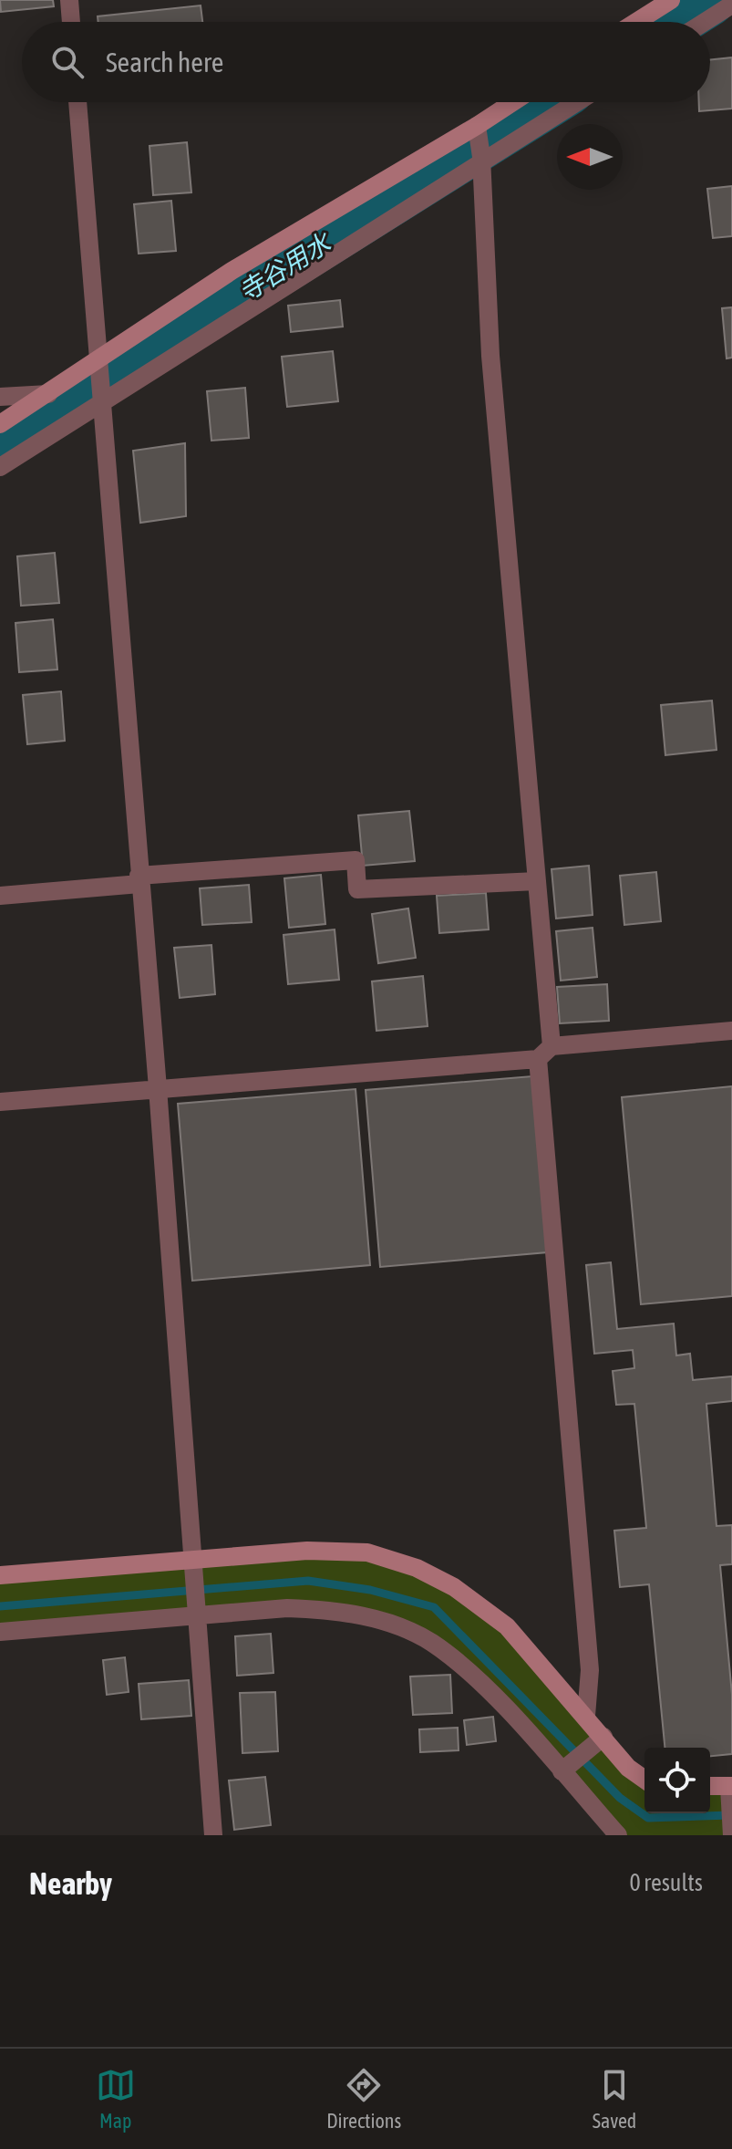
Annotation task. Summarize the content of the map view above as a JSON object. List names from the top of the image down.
{
  "water": ["寺谷用水"],
  "north": "left",
  "page": {
    "search": "Search here",
    "heading": ["Nearby", "0 results"],
    "nav": ["Map", "Directions", "Saved"]
  }
}
